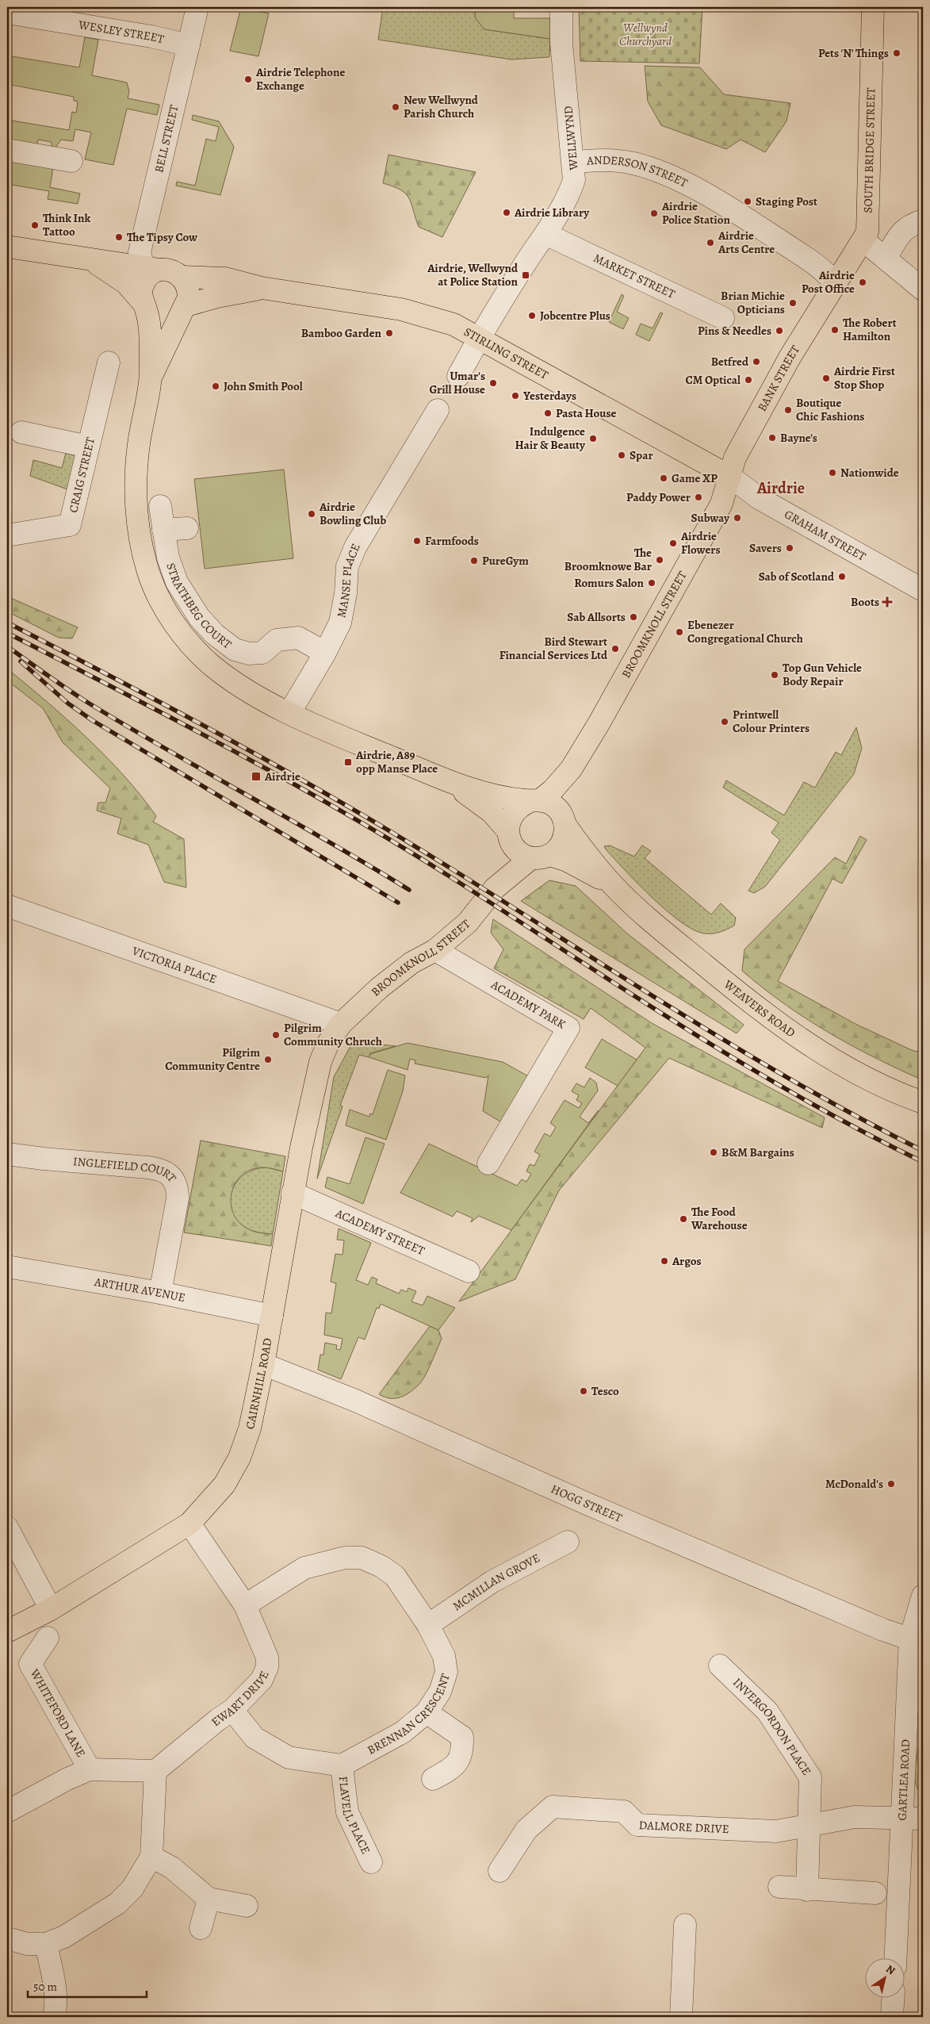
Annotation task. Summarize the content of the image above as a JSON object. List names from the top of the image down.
{
  "streets": {
    "main road": [
      "SOUTH BRIDGE STREET",
      "STIRLING STREET",
      "BANK STREET",
      "BROOMKNOLL STREET",
      "WEAVERS ROAD",
      "CAIRNHILL ROAD"
    ],
    "street": [
      "WESLEY STREET",
      "WELLWYND",
      "BELL STREET",
      "ANDERSON STREET",
      "MARKET STREET",
      "CRAIG STREET",
      "GRAHAM STREET",
      "MANSE PLACE",
      "STRATHBEG COURT",
      "VICTORIA PLACE",
      "ACADEMY PARK",
      "INGLEFIELD COURT",
      "ACADEMY STREET",
      "ARTHUR AVENUE",
      "HOGG STREET",
      "MCMILLAN GROVE",
      "EWART DRIVE",
      "BRENNAN CRESCENT",
      "WHITEFORD LANE",
      "INVERGORDON PLACE",
      "GARTLEA ROAD",
      "FLAVELL PLACE",
      "DALMORE DRIVE"
    ]
  },
  "crossings": [
    ["WESLEY STREET", "BELL STREET"],
    ["WELLWYND", "ANDERSON STREET"],
    ["WELLWYND", "MARKET STREET"],
    ["WELLWYND", "STIRLING STREET"],
    ["BELL STREET", "STIRLING STREET"],
    ["SOUTH BRIDGE STREET", "ANDERSON STREET"],
    ["SOUTH BRIDGE STREET", "BANK STREET"],
    ["ANDERSON STREET", "BANK STREET"],
    ["STIRLING STREET", "BANK STREET"],
    ["STIRLING STREET", "GRAHAM STREET"],
    ["STIRLING STREET", "BROOMKNOLL STREET"],
    ["BANK STREET", "GRAHAM STREET"],
    ["BANK STREET", "BROOMKNOLL STREET"],
    ["GRAHAM STREET", "BROOMKNOLL STREET"],
    ["MANSE PLACE", "STRATHBEG COURT"],
    ["BROOMKNOLL STREET", "VICTORIA PLACE"],
    ["BROOMKNOLL STREET", "ACADEMY PARK"],
    ["BROOMKNOLL STREET", "WEAVERS ROAD"],
    ["BROOMKNOLL STREET", "CAIRNHILL ROAD"],
    ["VICTORIA PLACE", "CAIRNHILL ROAD"],
    ["INGLEFIELD COURT", "ARTHUR AVENUE"],
    ["ACADEMY STREET", "CAIRNHILL ROAD"],
    ["ARTHUR AVENUE", "CAIRNHILL ROAD"],
    ["CAIRNHILL ROAD", "HOGG STREET"],
    ["CAIRNHILL ROAD", "EWART DRIVE"],
    ["HOGG STREET", "GARTLEA ROAD"],
    ["MCMILLAN GROVE", "BRENNAN CRESCENT"],
    ["EWART DRIVE", "BRENNAN CRESCENT"],
    ["BRENNAN CRESCENT", "FLAVELL PLACE"],
    ["INVERGORDON PLACE", "DALMORE DRIVE"],
    ["GARTLEA ROAD", "DALMORE DRIVE"]
  ],
  "districts": ["Airdrie"],
  "parks": ["Wellwynd Churchyard"],
  "places": {
    "other": [
      "Pets 'N' Things",
      "Airdrie Telephone Exchange",
      "New Wellwynd Parish Church",
      "Staging Post",
      "Airdrie Library",
      "Airdrie Police Station",
      "Think Ink Tattoo",
      "The Tipsy Cow",
      "Airdrie Arts Centre",
      "Airdrie Post Office",
      "Brian Michie Opticians",
      "Jobcentre Plus",
      "The Robert Hamilton",
      "Pins & Needles",
      "Bamboo Garden",
      "Betfred",
      "Airdrie First Stop Shop",
      "CM Optical",
      "Umar's Grill House",
      "John Smith Pool",
      "Yesterdays",
      "Boutique Chic Fashions",
      "Pasta House",
      "Bayne's",
      "Indulgence Hair & Beauty",
      "Spar",
      "Nationwide",
      "Game XP",
      "Paddy Power",
      "Airdrie Bowling Club",
      "Subway",
      "Farmfoods",
      "Airdrie Flowers",
      "Savers",
      "The Broomknowe Bar",
      "PureGym",
      "Sab of Scotland",
      "Romurs Salon",
      "Sab Allsorts",
      "Ebenezer Congregational Church",
      "Bird Stewart Financial Services Ltd",
      "Top Gun Vehicle Body Repair",
      "Printwell Colour Printers",
      "Pilgrim Community Chruch",
      "Pilgrim Community Centre",
      "B&M Bargains",
      "The Food Warehouse",
      "Argos",
      "Tesco",
      "McDonald's"
    ],
    "transit": ["Airdrie, Wellwynd at Police Station", "Airdrie, A89 opp Manse Place", "Airdrie"],
    "health": ["Boots"]
  },
  "scale_bar": "50 m",
  "north": "top right"
}
